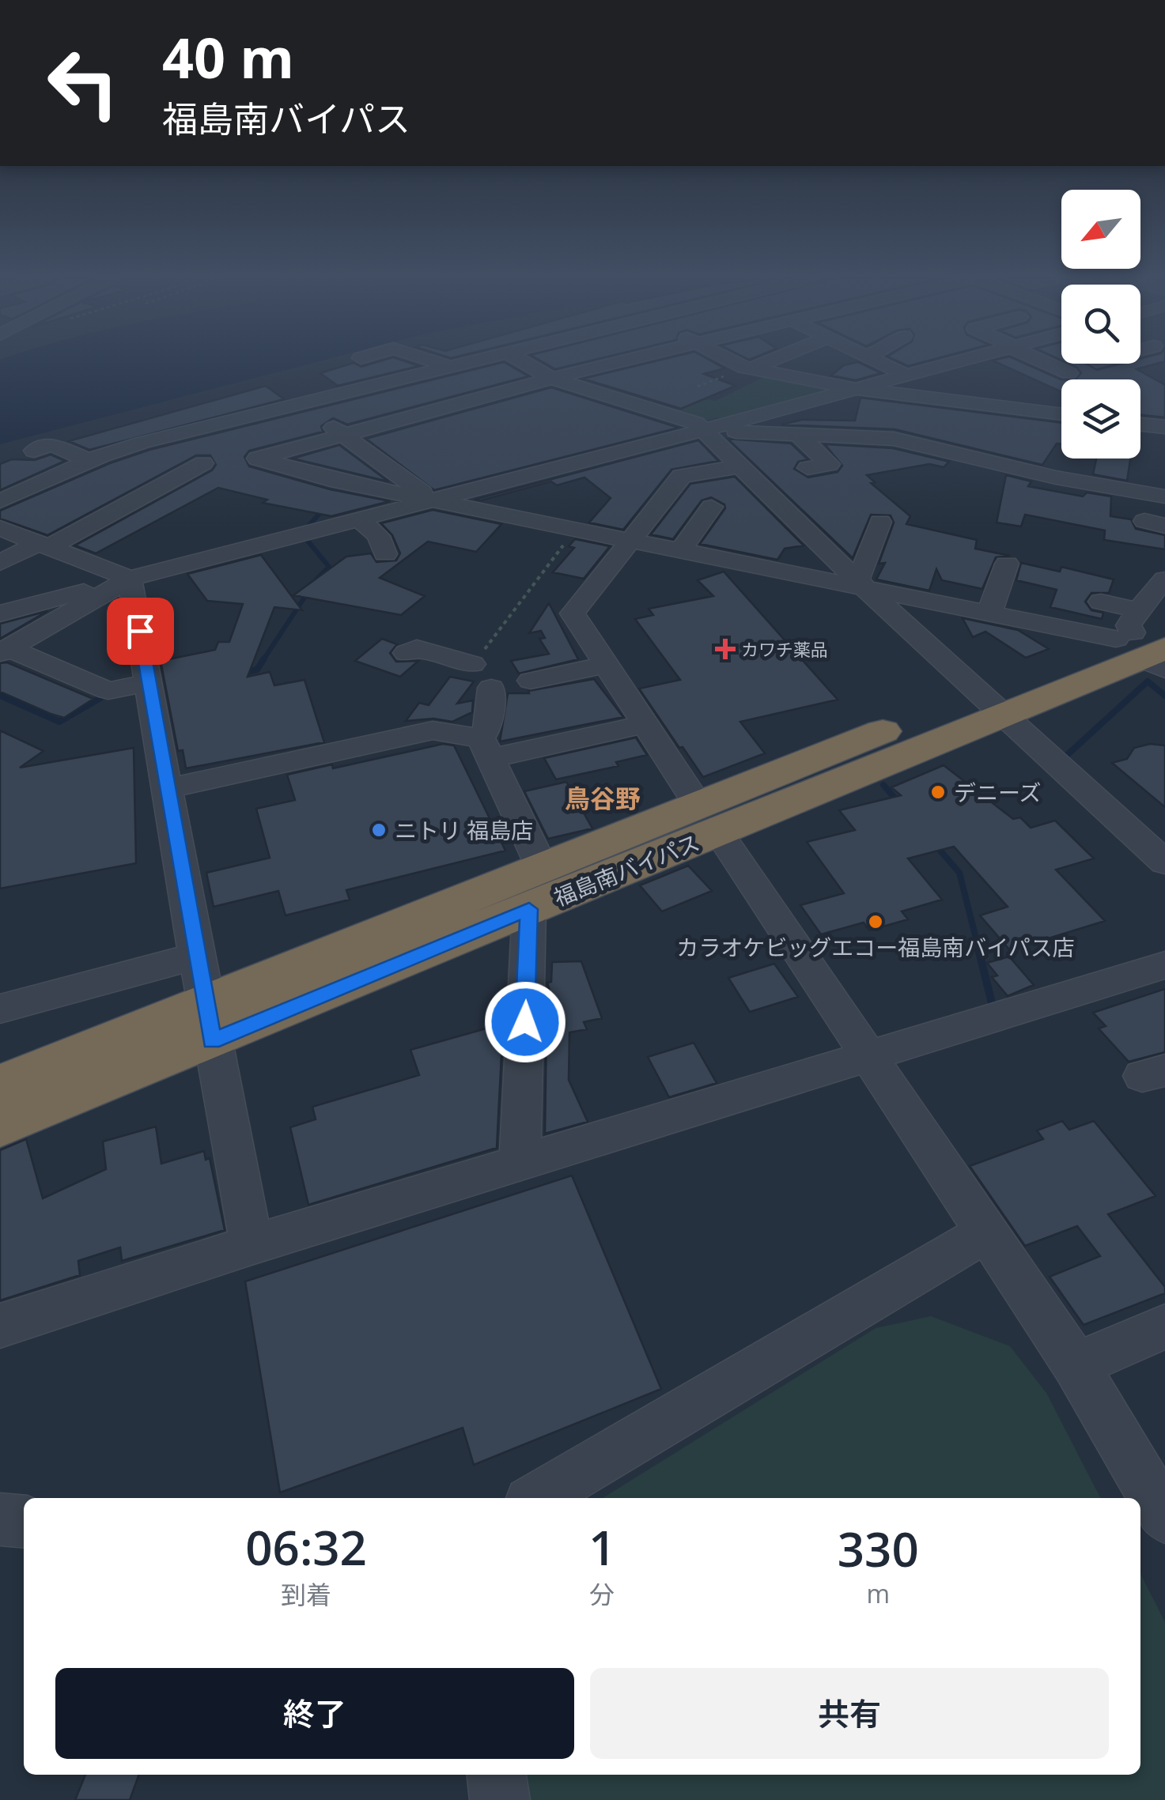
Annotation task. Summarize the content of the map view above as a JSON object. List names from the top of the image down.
{
  "streets": {
    "highway": ["福島南バイパス"]
  },
  "districts": ["鳥谷野"],
  "places": {
    "health": ["カワチ薬品"],
    "other": ["デニーズ", "ニトリ 福島店", "カラオケビッグエコー福島南バイパス店"]
  },
  "north": "bottom left",
  "page": {
    "turn": ["40 m", "福島南バイパス"],
    "eta": [
      "06:32",
      "到着",
      "1",
      "分",
      "330",
      "m"
    ],
    "buttons": ["終了", "共有"]
  }
}
